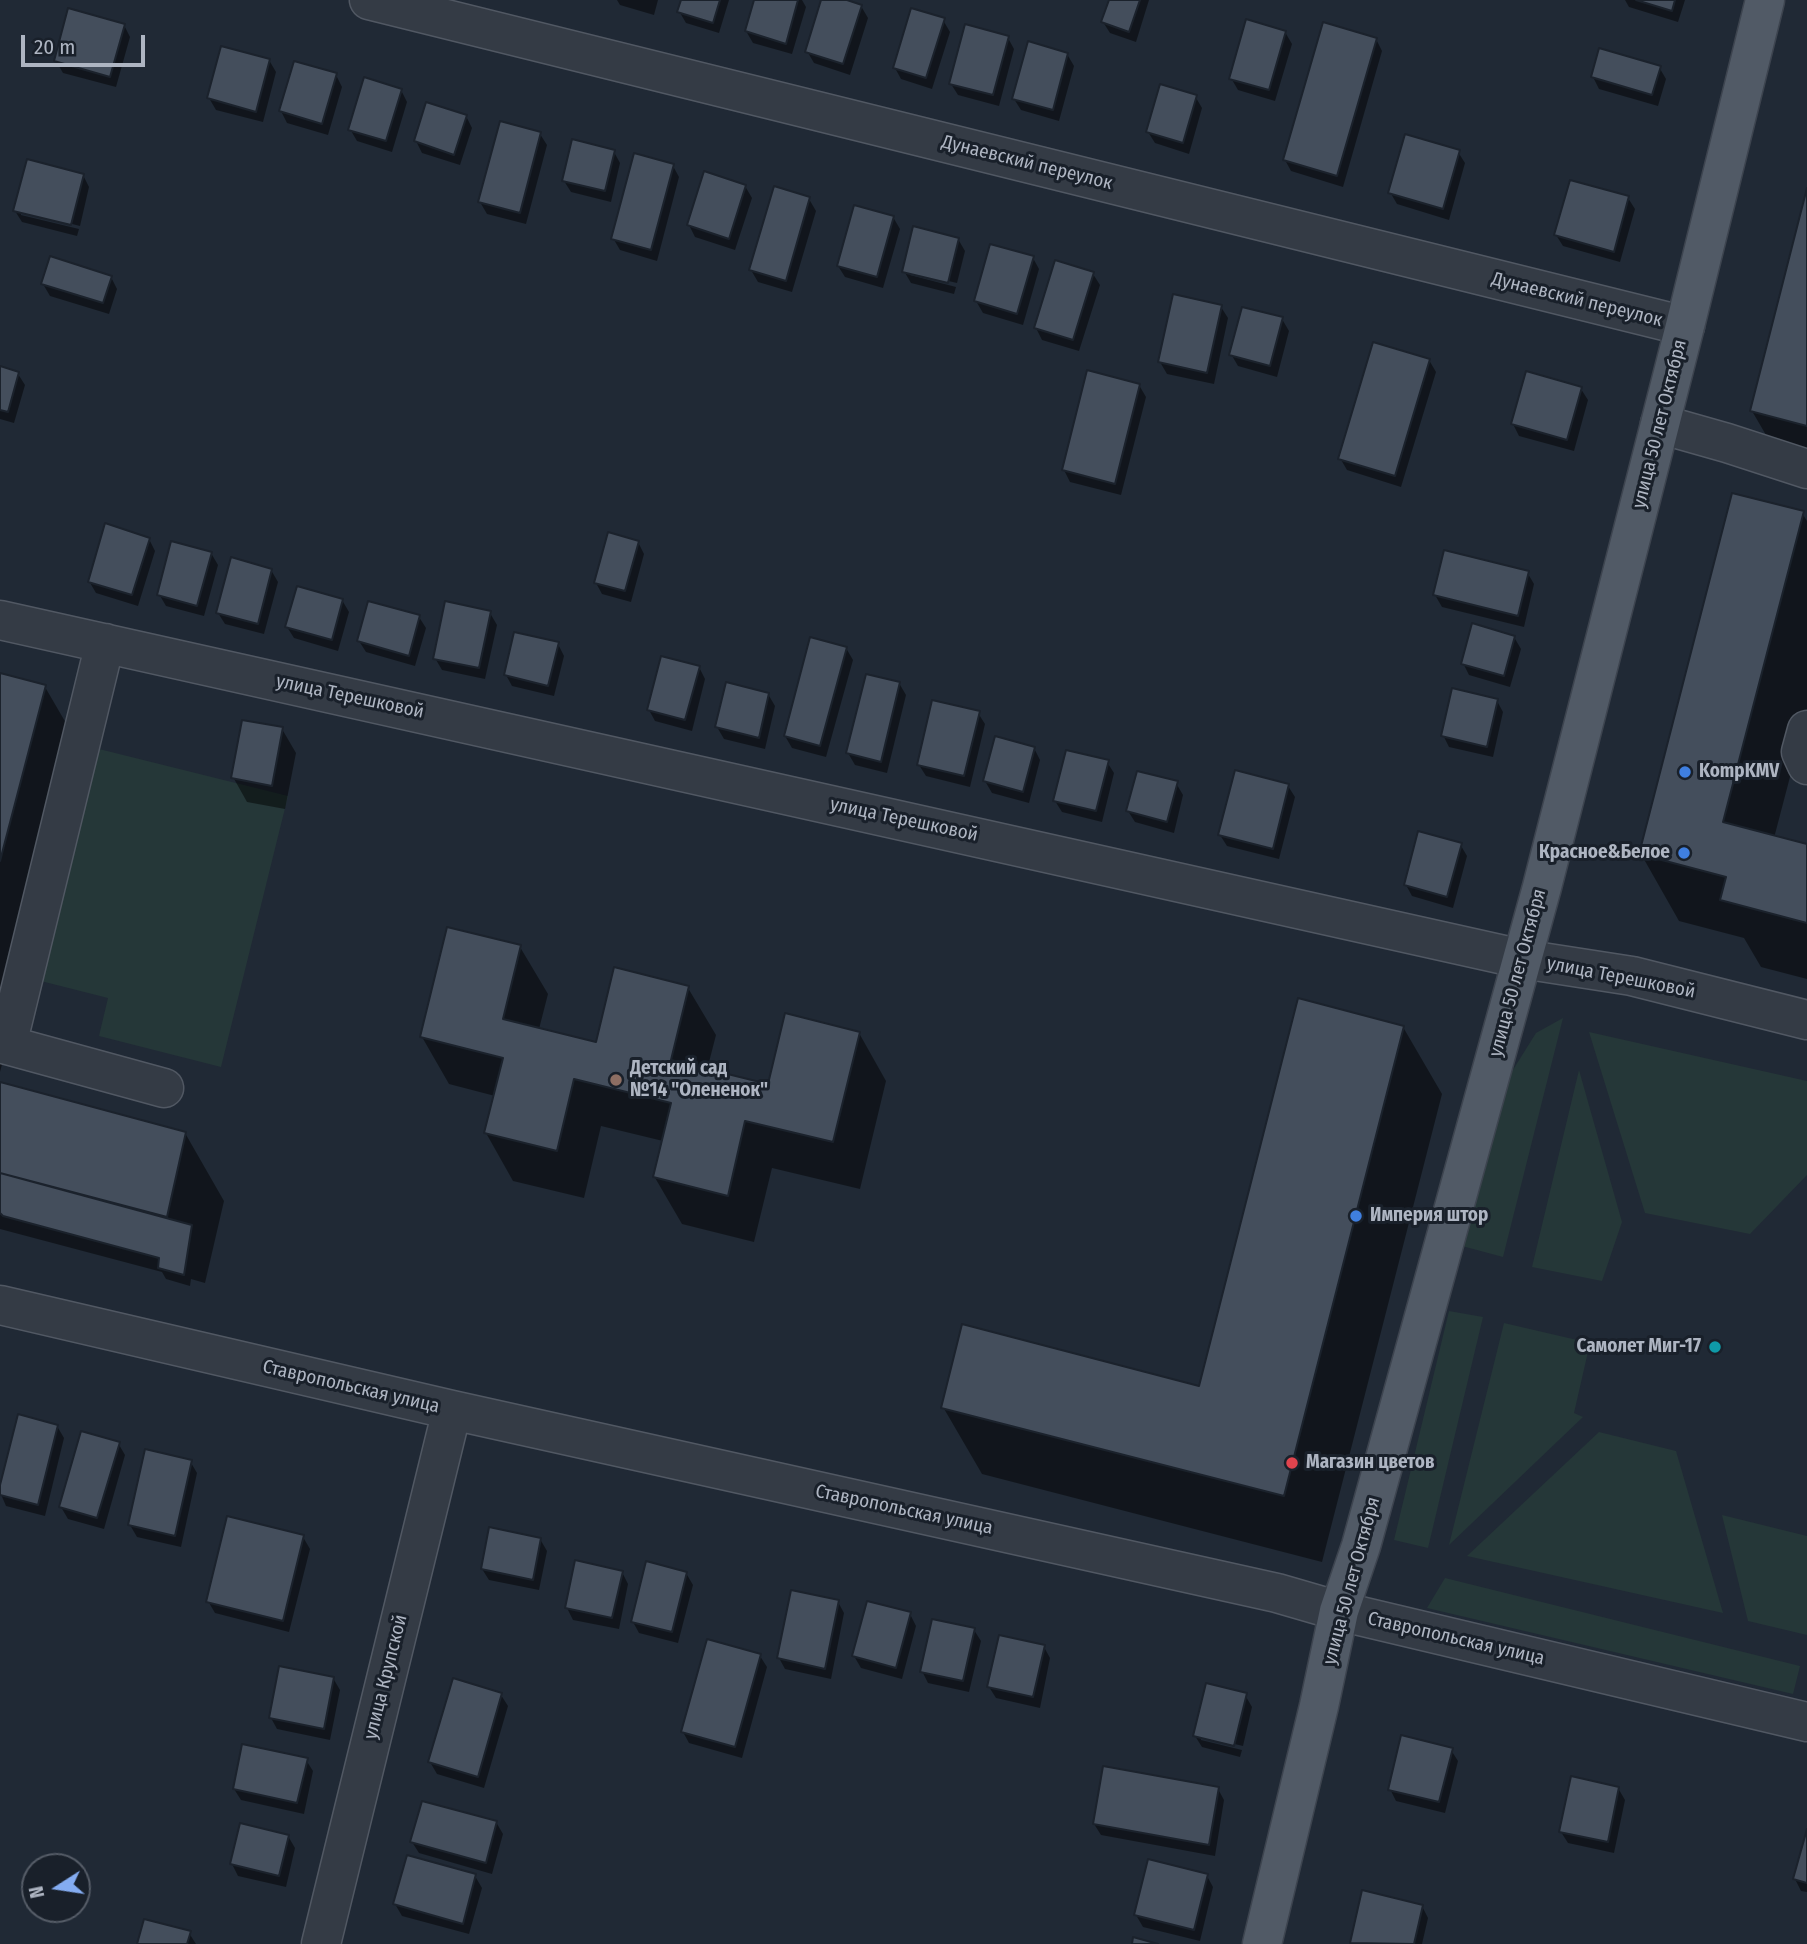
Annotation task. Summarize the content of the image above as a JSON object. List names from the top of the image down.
{
  "streets": {
    "main road": ["улица 50 лет Октября"],
    "street": [
      "Дунаевский переулок",
      "улица Терешковой",
      "Ставропольская улица",
      "улица Крупской"
    ]
  },
  "crossings": [
    ["Дунаевский переулок", "улица 50 лет Октября"],
    ["улица 50 лет Октября", "улица Терешковой"],
    ["улица 50 лет Октября", "Ставропольская улица"],
    ["Ставропольская улица", "улица Крупской"]
  ],
  "places": [
    "KompKMV",
    "Красное&Белое",
    "Детский сад №14 \"Олененок\"",
    "Империя штор",
    "Самолет Миг-17",
    "Магазин цветов"
  ],
  "scale_bar": "20 m",
  "north": "left"
}
